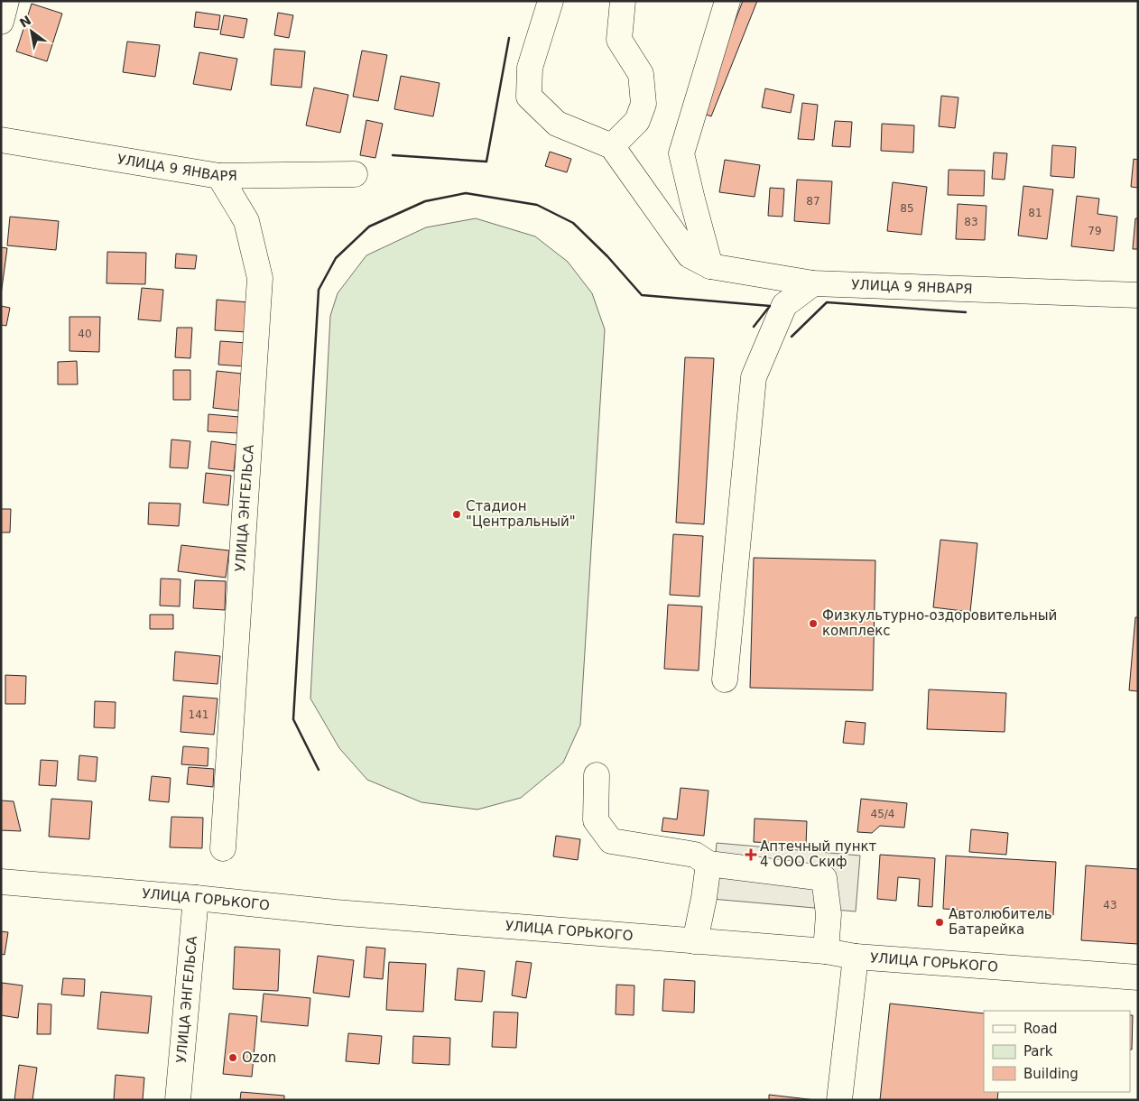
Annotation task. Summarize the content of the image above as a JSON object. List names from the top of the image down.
{
  "streets": {
    "street": ["УЛИЦА 9 ЯНВАРЯ", "УЛИЦА ЭНГЕЛЬСА", "УЛИЦА ГОРЬКОГО"]
  },
  "crossings": [
    ["УЛИЦА 9 ЯНВАРЯ", "УЛИЦА ЭНГЕЛЬСА"],
    ["УЛИЦА ЭНГЕЛЬСА", "УЛИЦА ГОРЬКОГО"]
  ],
  "places": {
    "other": [
      "Стадион \"Центральный\"",
      "Физкультурно-оздоровительный комплекс",
      "Автолюбитель Батарейка",
      "Ozon"
    ],
    "health": ["Аптечный пункт 4 ООО Скиф"]
  },
  "house_numbers": [
    "87",
    "85",
    "81",
    "83",
    "79",
    "40",
    "141",
    "45/4",
    "43"
  ],
  "legend": ["Road", "Park", "Building"],
  "north": "top left"
}
